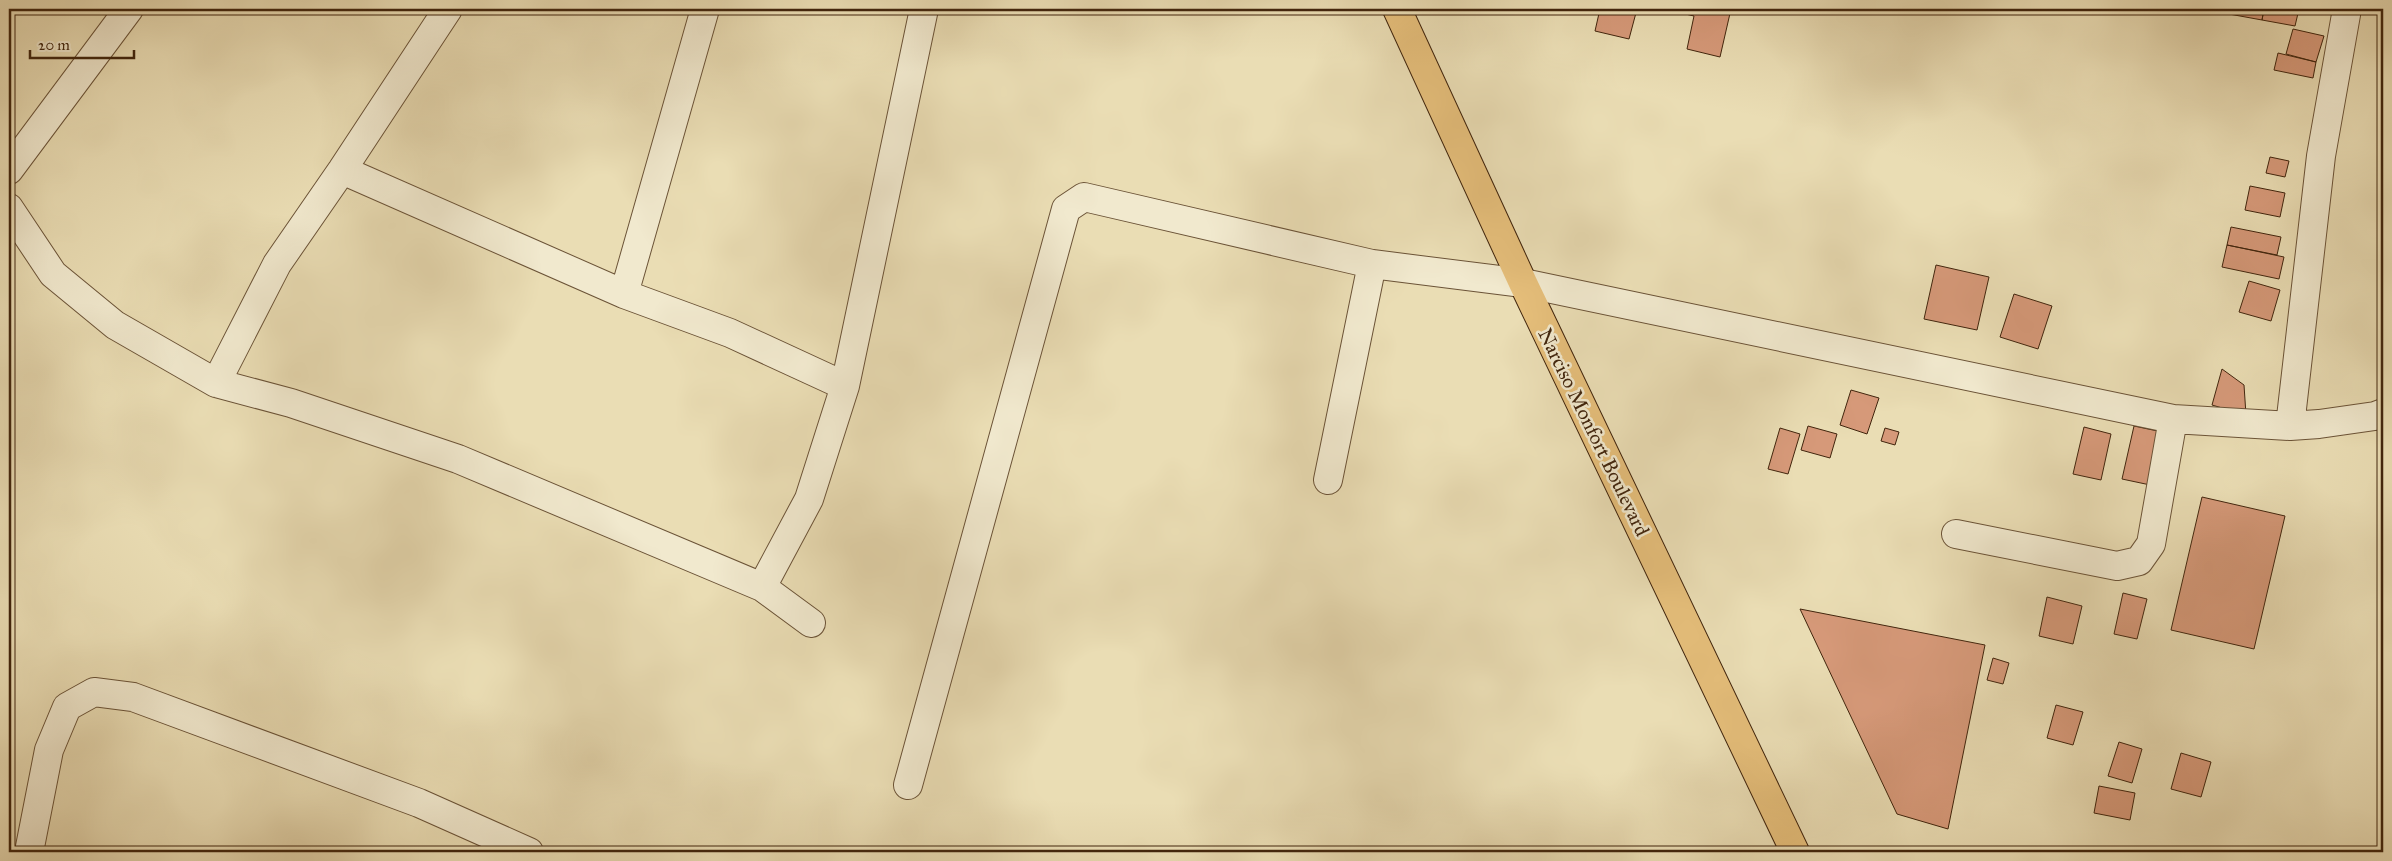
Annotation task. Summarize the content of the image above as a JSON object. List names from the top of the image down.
{
  "streets": {
    "main road": ["Narciso Monfort Boulevard"]
  },
  "scale_bar": "20 m"
}
